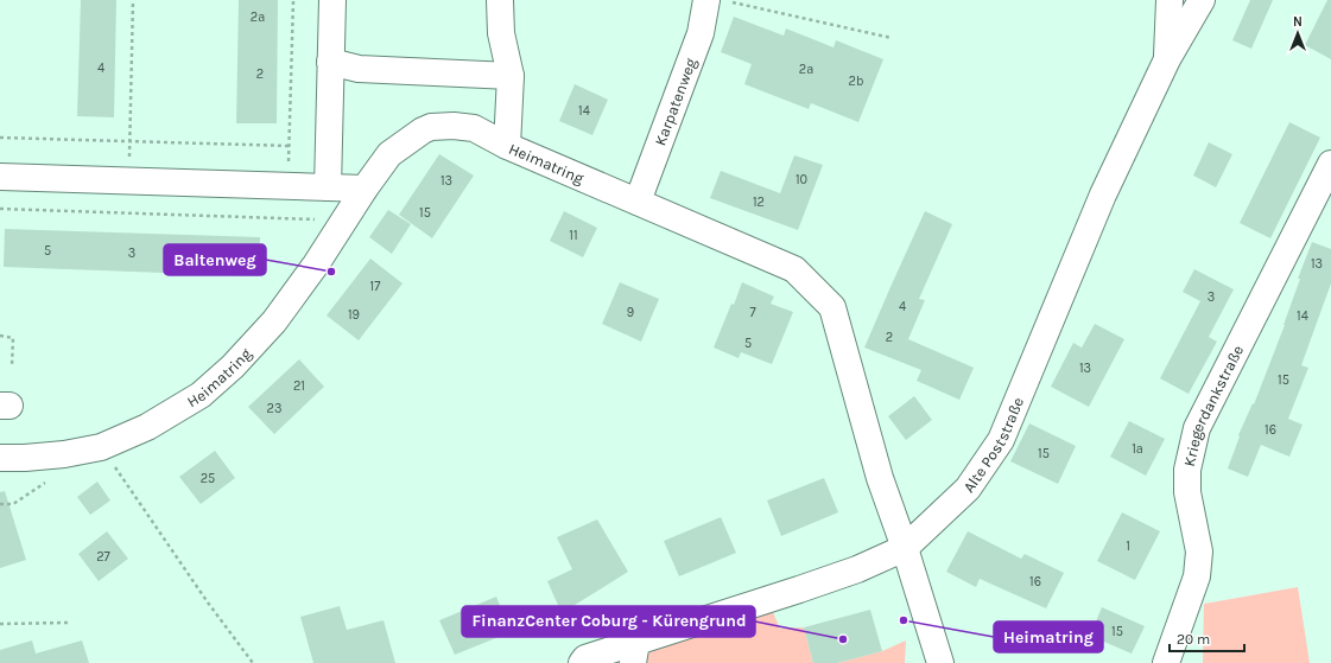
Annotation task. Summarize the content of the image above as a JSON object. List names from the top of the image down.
{
  "streets": {
    "street": [
      "Karpatenweg",
      "Heimatring",
      "Kriegerdankstraße",
      "Alte Poststraße"
    ]
  },
  "crossings": [
    ["Karpatenweg", "Heimatring"],
    ["Heimatring", "Alte Poststraße"]
  ],
  "places": ["Baltenweg", "Heimatring", "FinanzCenter Coburg - Kürengrund"],
  "house_numbers": [
    "2a",
    "4",
    "2a",
    "2",
    "2b",
    "14",
    "10",
    "13",
    "12",
    "15",
    "11",
    "5",
    "3",
    "13",
    "17",
    "3",
    "4",
    "9",
    "7",
    "19",
    "14",
    "2",
    "5",
    "13",
    "15",
    "21",
    "23",
    "16",
    "1a",
    "15",
    "25",
    "1",
    "27",
    "16",
    "15"
  ],
  "scale_bar": "20 m",
  "north": "top"
}
